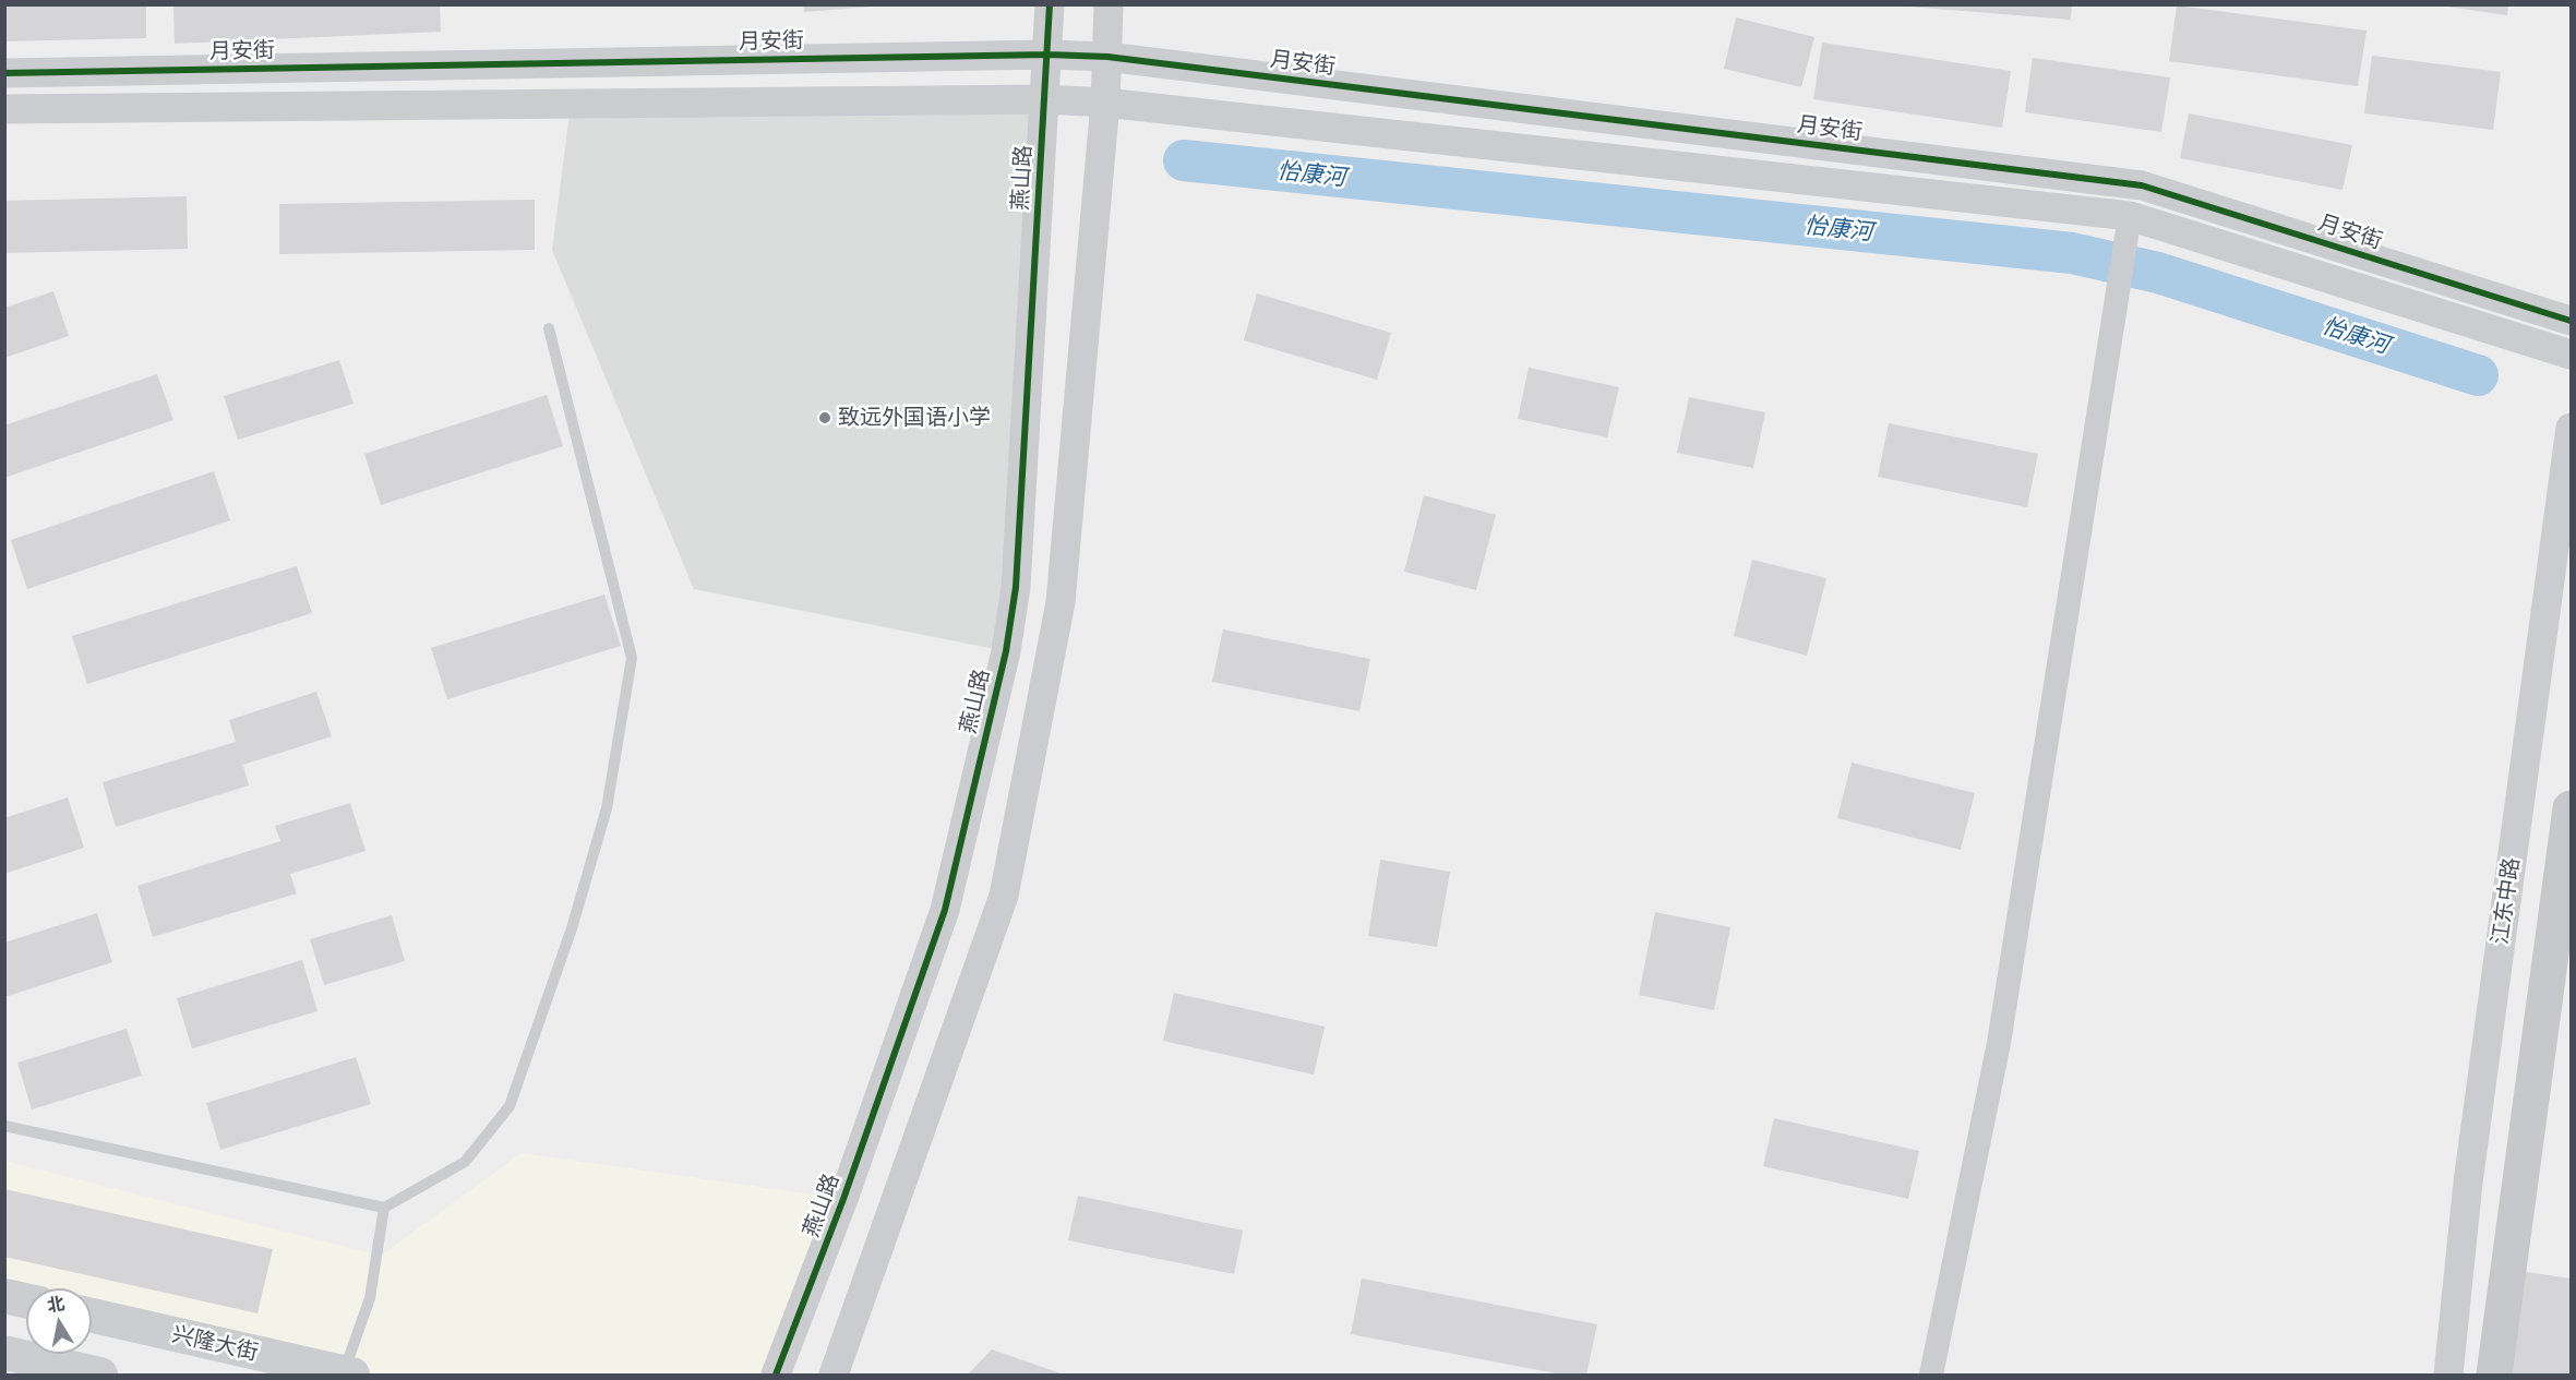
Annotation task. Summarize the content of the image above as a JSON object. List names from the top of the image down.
{
  "streets": {
    "main road": ["兴隆大街"],
    "street": ["月安街", "燕山路", "江东中路"]
  },
  "crossings": [
    ["月安街", "燕山路"]
  ],
  "water": ["怡康河"],
  "places": ["致远外国语小学"],
  "north": "top"
}
